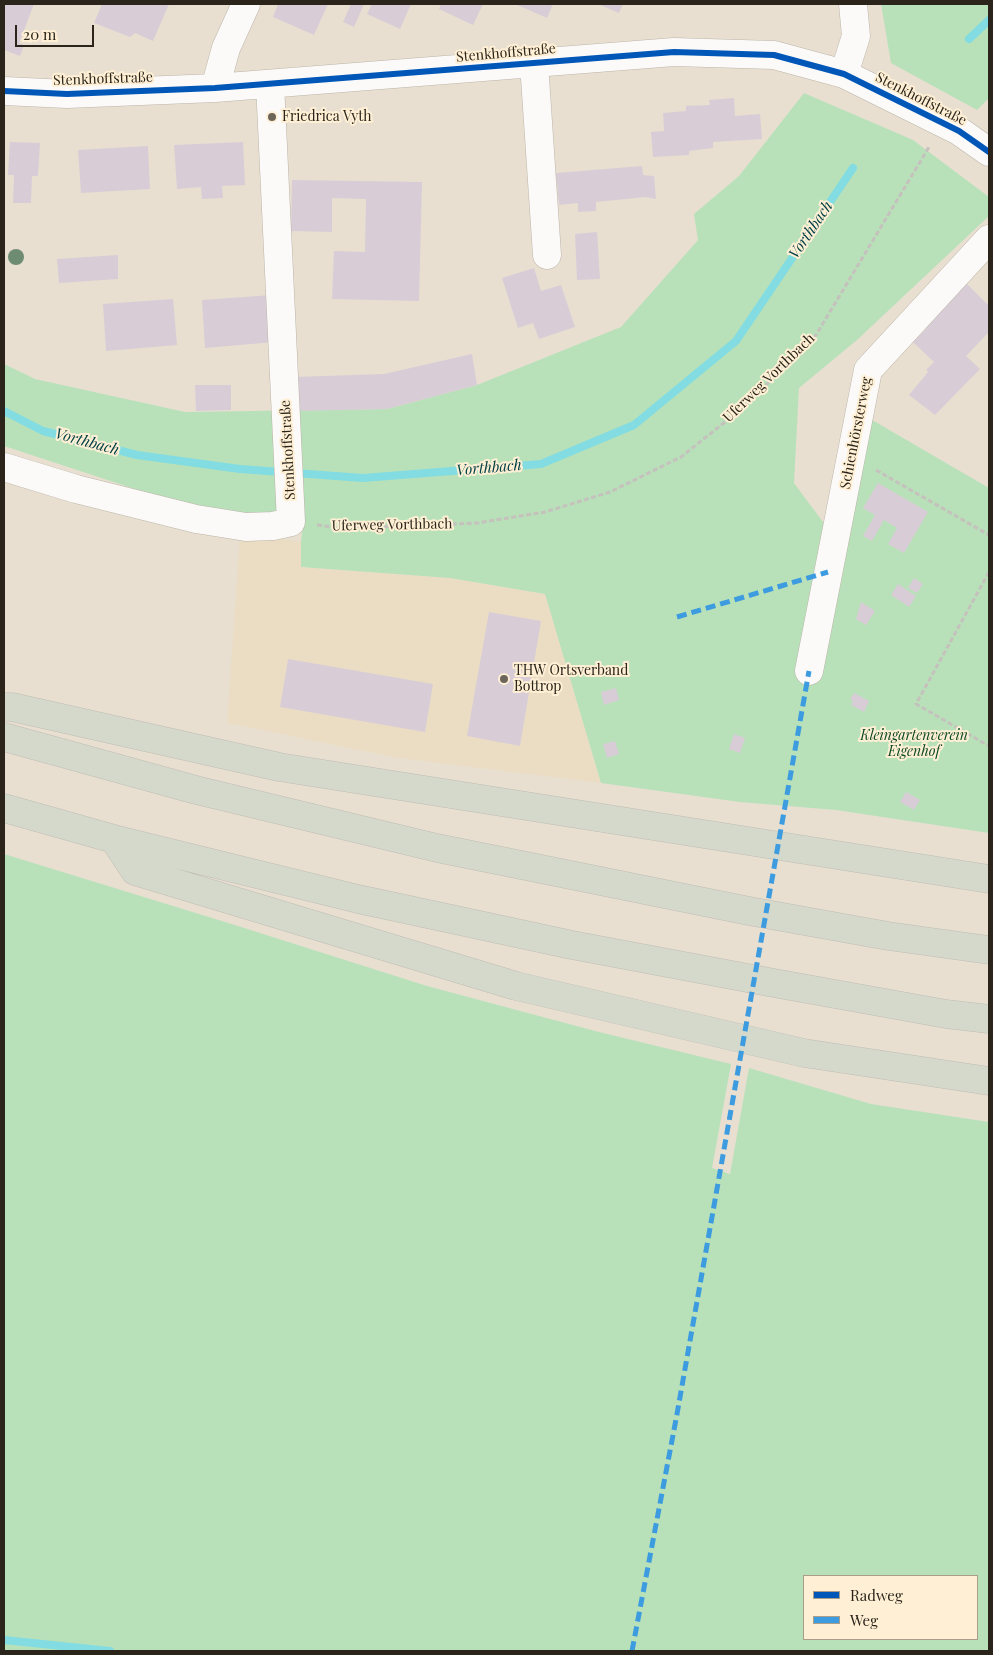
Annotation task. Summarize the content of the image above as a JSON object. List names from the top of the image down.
{
  "streets": {
    "street": ["Stenkhoffstraße", "Schienhörsterweg"],
    "path": ["Uferweg Vorthbach"]
  },
  "crossings": [
    ["Stenkhoffstraße", "Uferweg Vorthbach"]
  ],
  "water": ["Vorthbach"],
  "parks": ["Kleingartenverein Eigenhof"],
  "places": ["Friedrica Vyth", "THW Ortsverband Bottrop"],
  "legend": ["Radweg", "Weg"],
  "scale_bar": "20 m"
}
